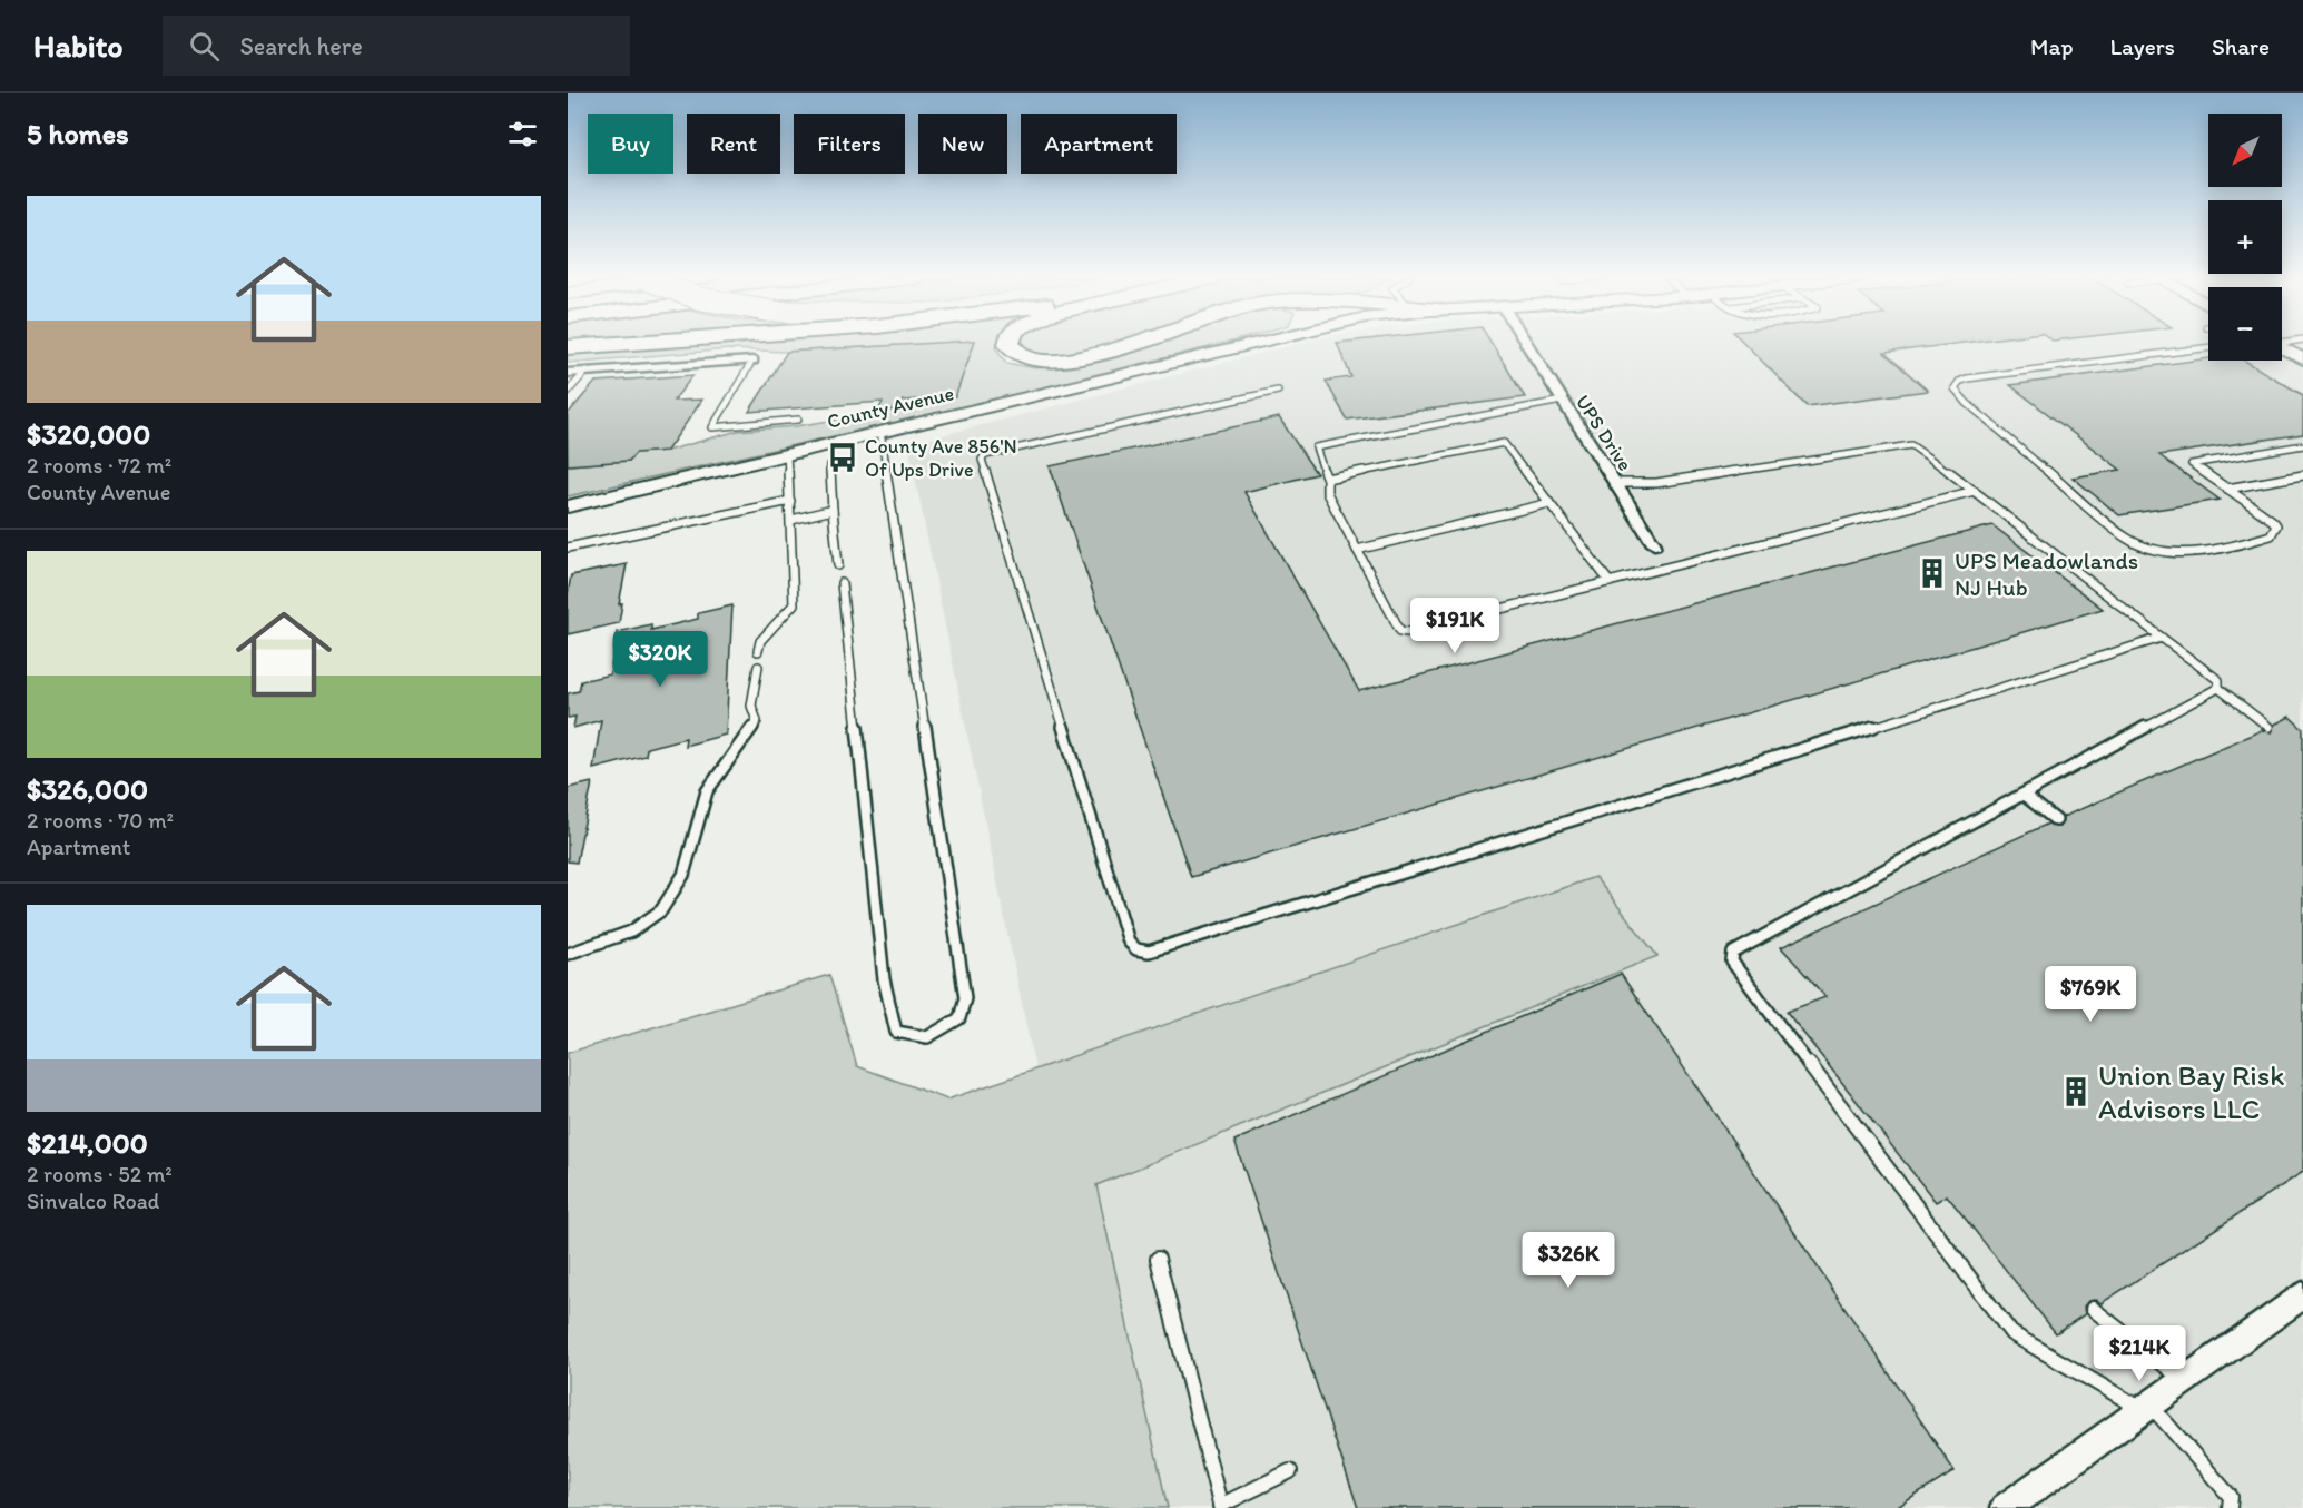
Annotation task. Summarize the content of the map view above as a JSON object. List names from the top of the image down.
{
  "streets": {
    "main road": ["County Avenue"],
    "street": ["UPS Drive"]
  },
  "places": {
    "bus stop": ["County Ave 856'N Of Ups Drive"],
    "building": ["UPS Meadowlands NJ Hub", "Union Bay Risk Advisors LLC"]
  },
  "north": "bottom left",
  "page": {
    "header": "Habito",
    "search": "Search here",
    "nav": ["Map", "Layers", "Share"],
    "heading": "5 homes",
    "map_buttons": ["+", "−"],
    "chip": [
      "Buy",
      "Rent",
      "Filters",
      "New",
      "Apartment"
    ],
    "list": [
      {
        "name": "$320,000",
        "note": "2 rooms · 72 m² · County Avenue"
      },
      {
        "name": "$326,000",
        "note": "2 rooms · 70 m² · Apartment"
      },
      {
        "name": "$214,000",
        "note": "2 rooms · 52 m² · Sinvalco Road"
      }
    ],
    "price": [
      "$191K",
      "$320K",
      "$769K",
      "$326K",
      "$214K"
    ]
  }
}
